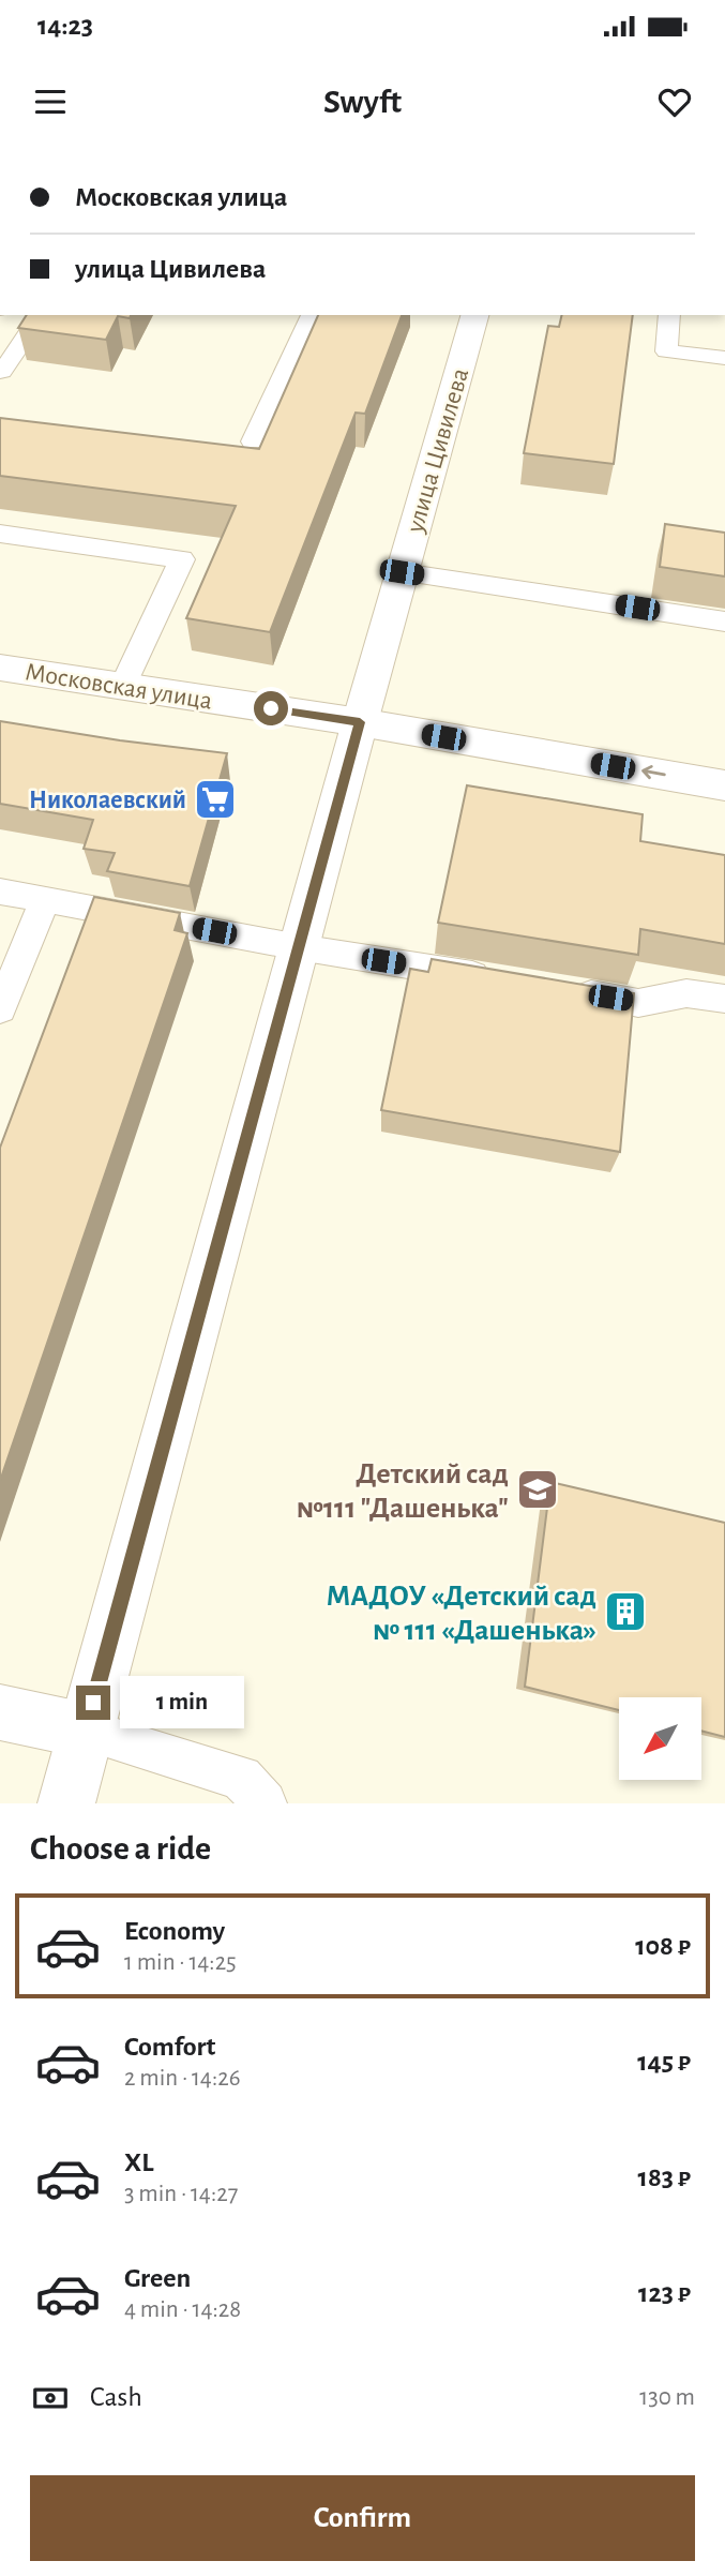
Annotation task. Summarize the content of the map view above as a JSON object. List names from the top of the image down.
{
  "streets": {
    "street": ["улица Цивилева", "Московская улица"]
  },
  "crossings": [
    ["улица Цивилева", "Московская улица"]
  ],
  "one_way": ["Московская улица"],
  "places": {
    "supermarket": ["Николаевский"],
    "school or university": ["Детский сад №111 \"Дашенька\""],
    "building": ["МАДОУ «Детский сад № 111 «Дашенька»"]
  },
  "north": "bottom left",
  "page": {
    "status": "14:23",
    "header": "Swyft",
    "banner": ["Московская улица", "улица Цивилева"],
    "bubble": "1 min",
    "heading": "Choose a ride",
    "list": [
      {
        "name": "Economy",
        "note": "1 min · 14:25",
        "value": "108 ₽"
      },
      {
        "name": "Comfort",
        "note": "2 min · 14:26",
        "value": "145 ₽"
      },
      {
        "name": "XL",
        "note": "3 min · 14:27",
        "value": "183 ₽"
      },
      {
        "name": "Green",
        "note": "4 min · 14:28",
        "value": "123 ₽"
      }
    ],
    "pay": ["Cash", "130 m"],
    "buttons": "Confirm"
  }
}
